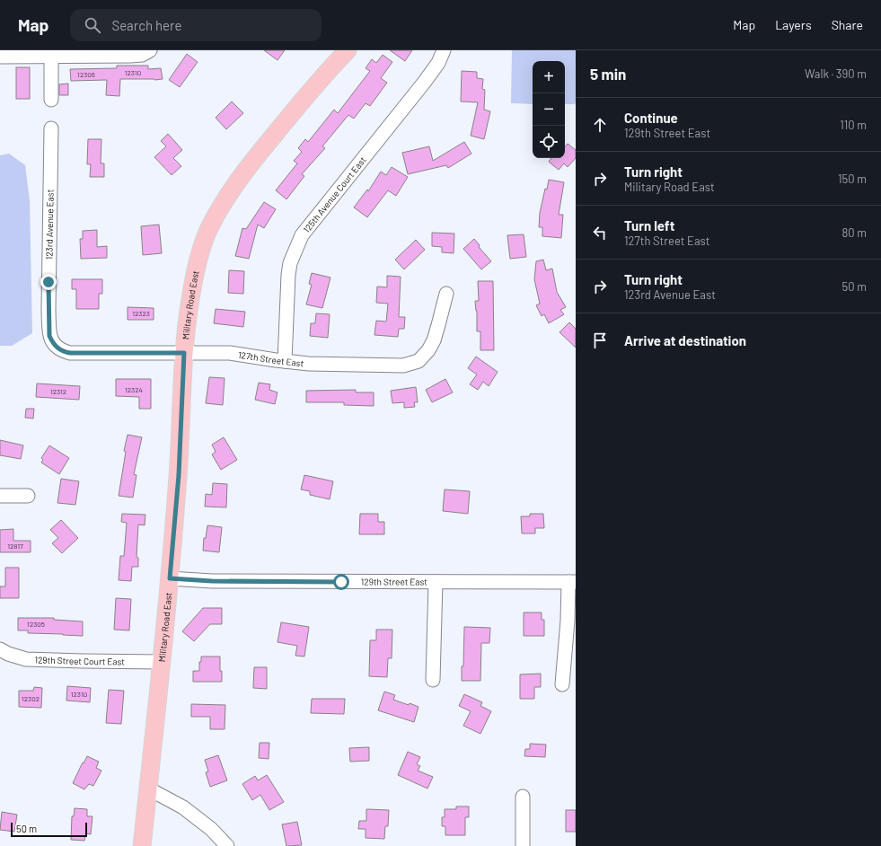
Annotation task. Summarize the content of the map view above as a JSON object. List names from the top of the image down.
{
  "streets": {
    "main road": ["Military Road East"],
    "street": [
      "125th Avenue Court East",
      "123rd Avenue East",
      "127th Street East",
      "129th Street East",
      "129th Street Court East"
    ]
  },
  "crossings": [
    ["125th Avenue Court East", "127th Street East"],
    ["123rd Avenue East", "127th Street East"],
    ["Military Road East", "127th Street East"],
    ["Military Road East", "129th Street East"],
    ["Military Road East", "129th Street Court East"]
  ],
  "house_numbers": [
    "12310",
    "12306",
    "12323",
    "12324",
    "12312",
    "12817",
    "12305",
    "12310",
    "12302"
  ],
  "scale_bar": "50 m",
  "page": {
    "header": "Map",
    "search": "Search here",
    "nav": ["Map", "Layers", "Share"],
    "heading": ["5 min", "Walk · 390 m"],
    "map_buttons": ["+", "−"],
    "list": [
      ["Continue", "129th Street East", "110 m"],
      ["Turn right", "Military Road East", "150 m"],
      ["Turn left", "127th Street East", "80 m"],
      ["Turn right", "123rd Avenue East", "50 m"],
      "Arrive at destination"
    ],
    "scale": "50 m"
  }
}
